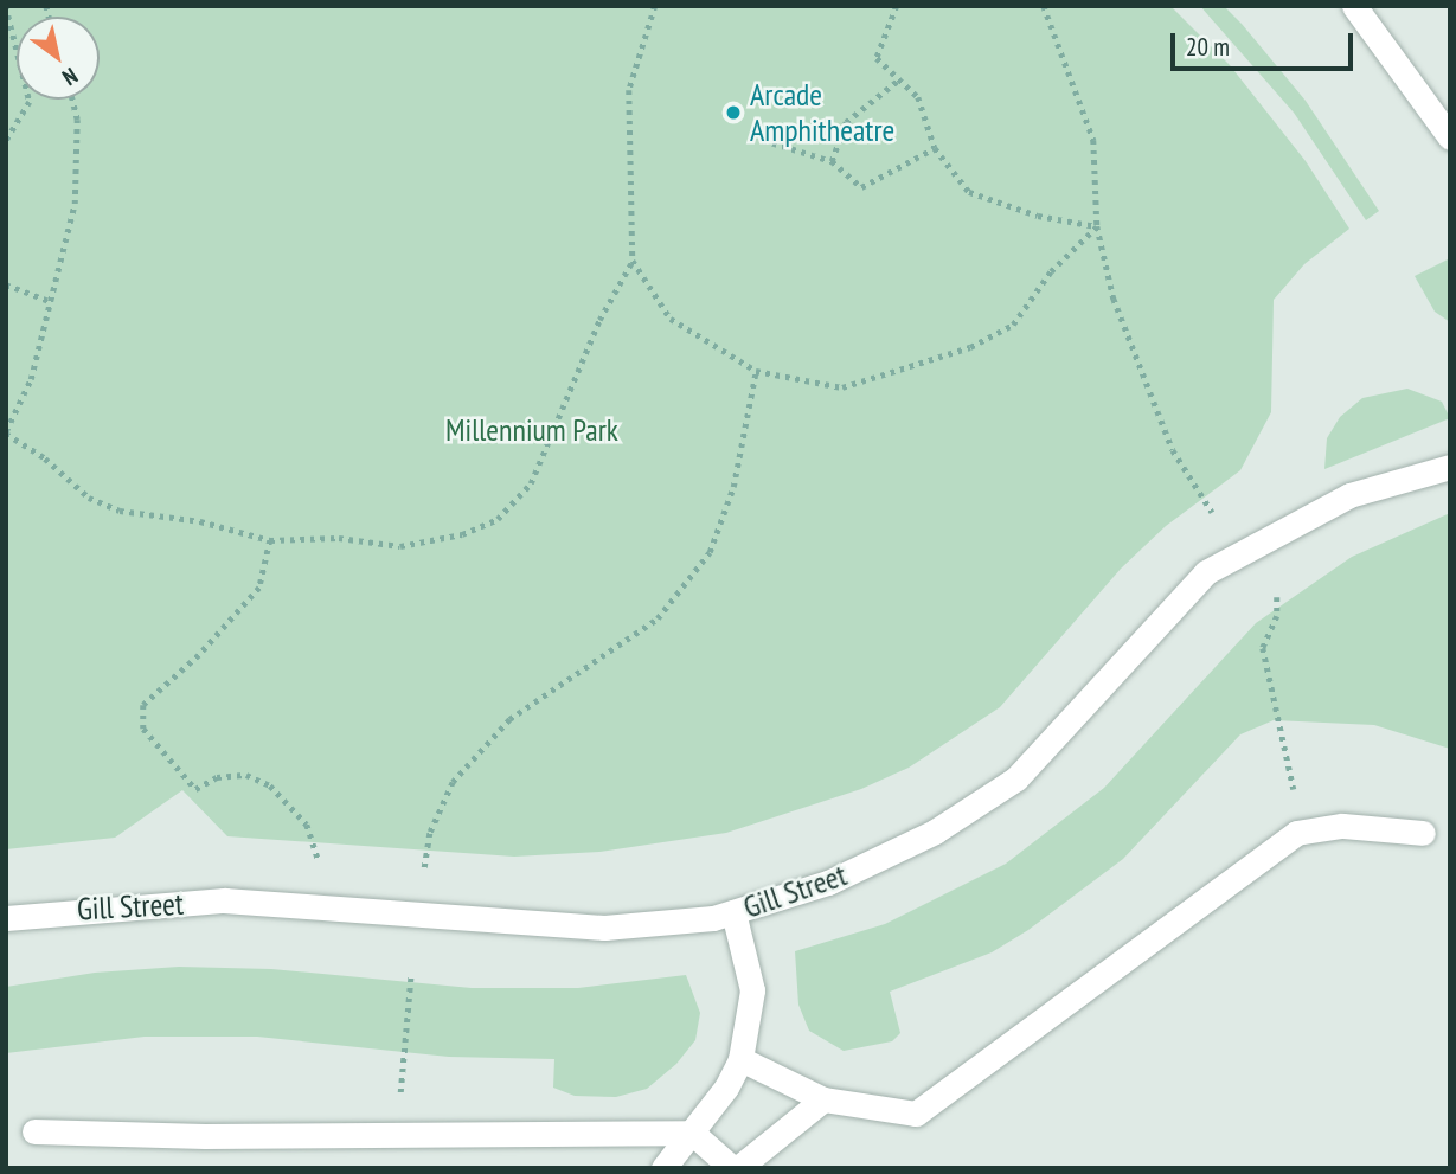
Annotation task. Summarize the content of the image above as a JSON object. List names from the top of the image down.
{
  "streets": {
    "street": ["Gill Street"]
  },
  "parks": ["Millennium Park"],
  "places": ["Arcade Amphitheatre"],
  "scale_bar": "20 m",
  "north": "bottom right"
}
